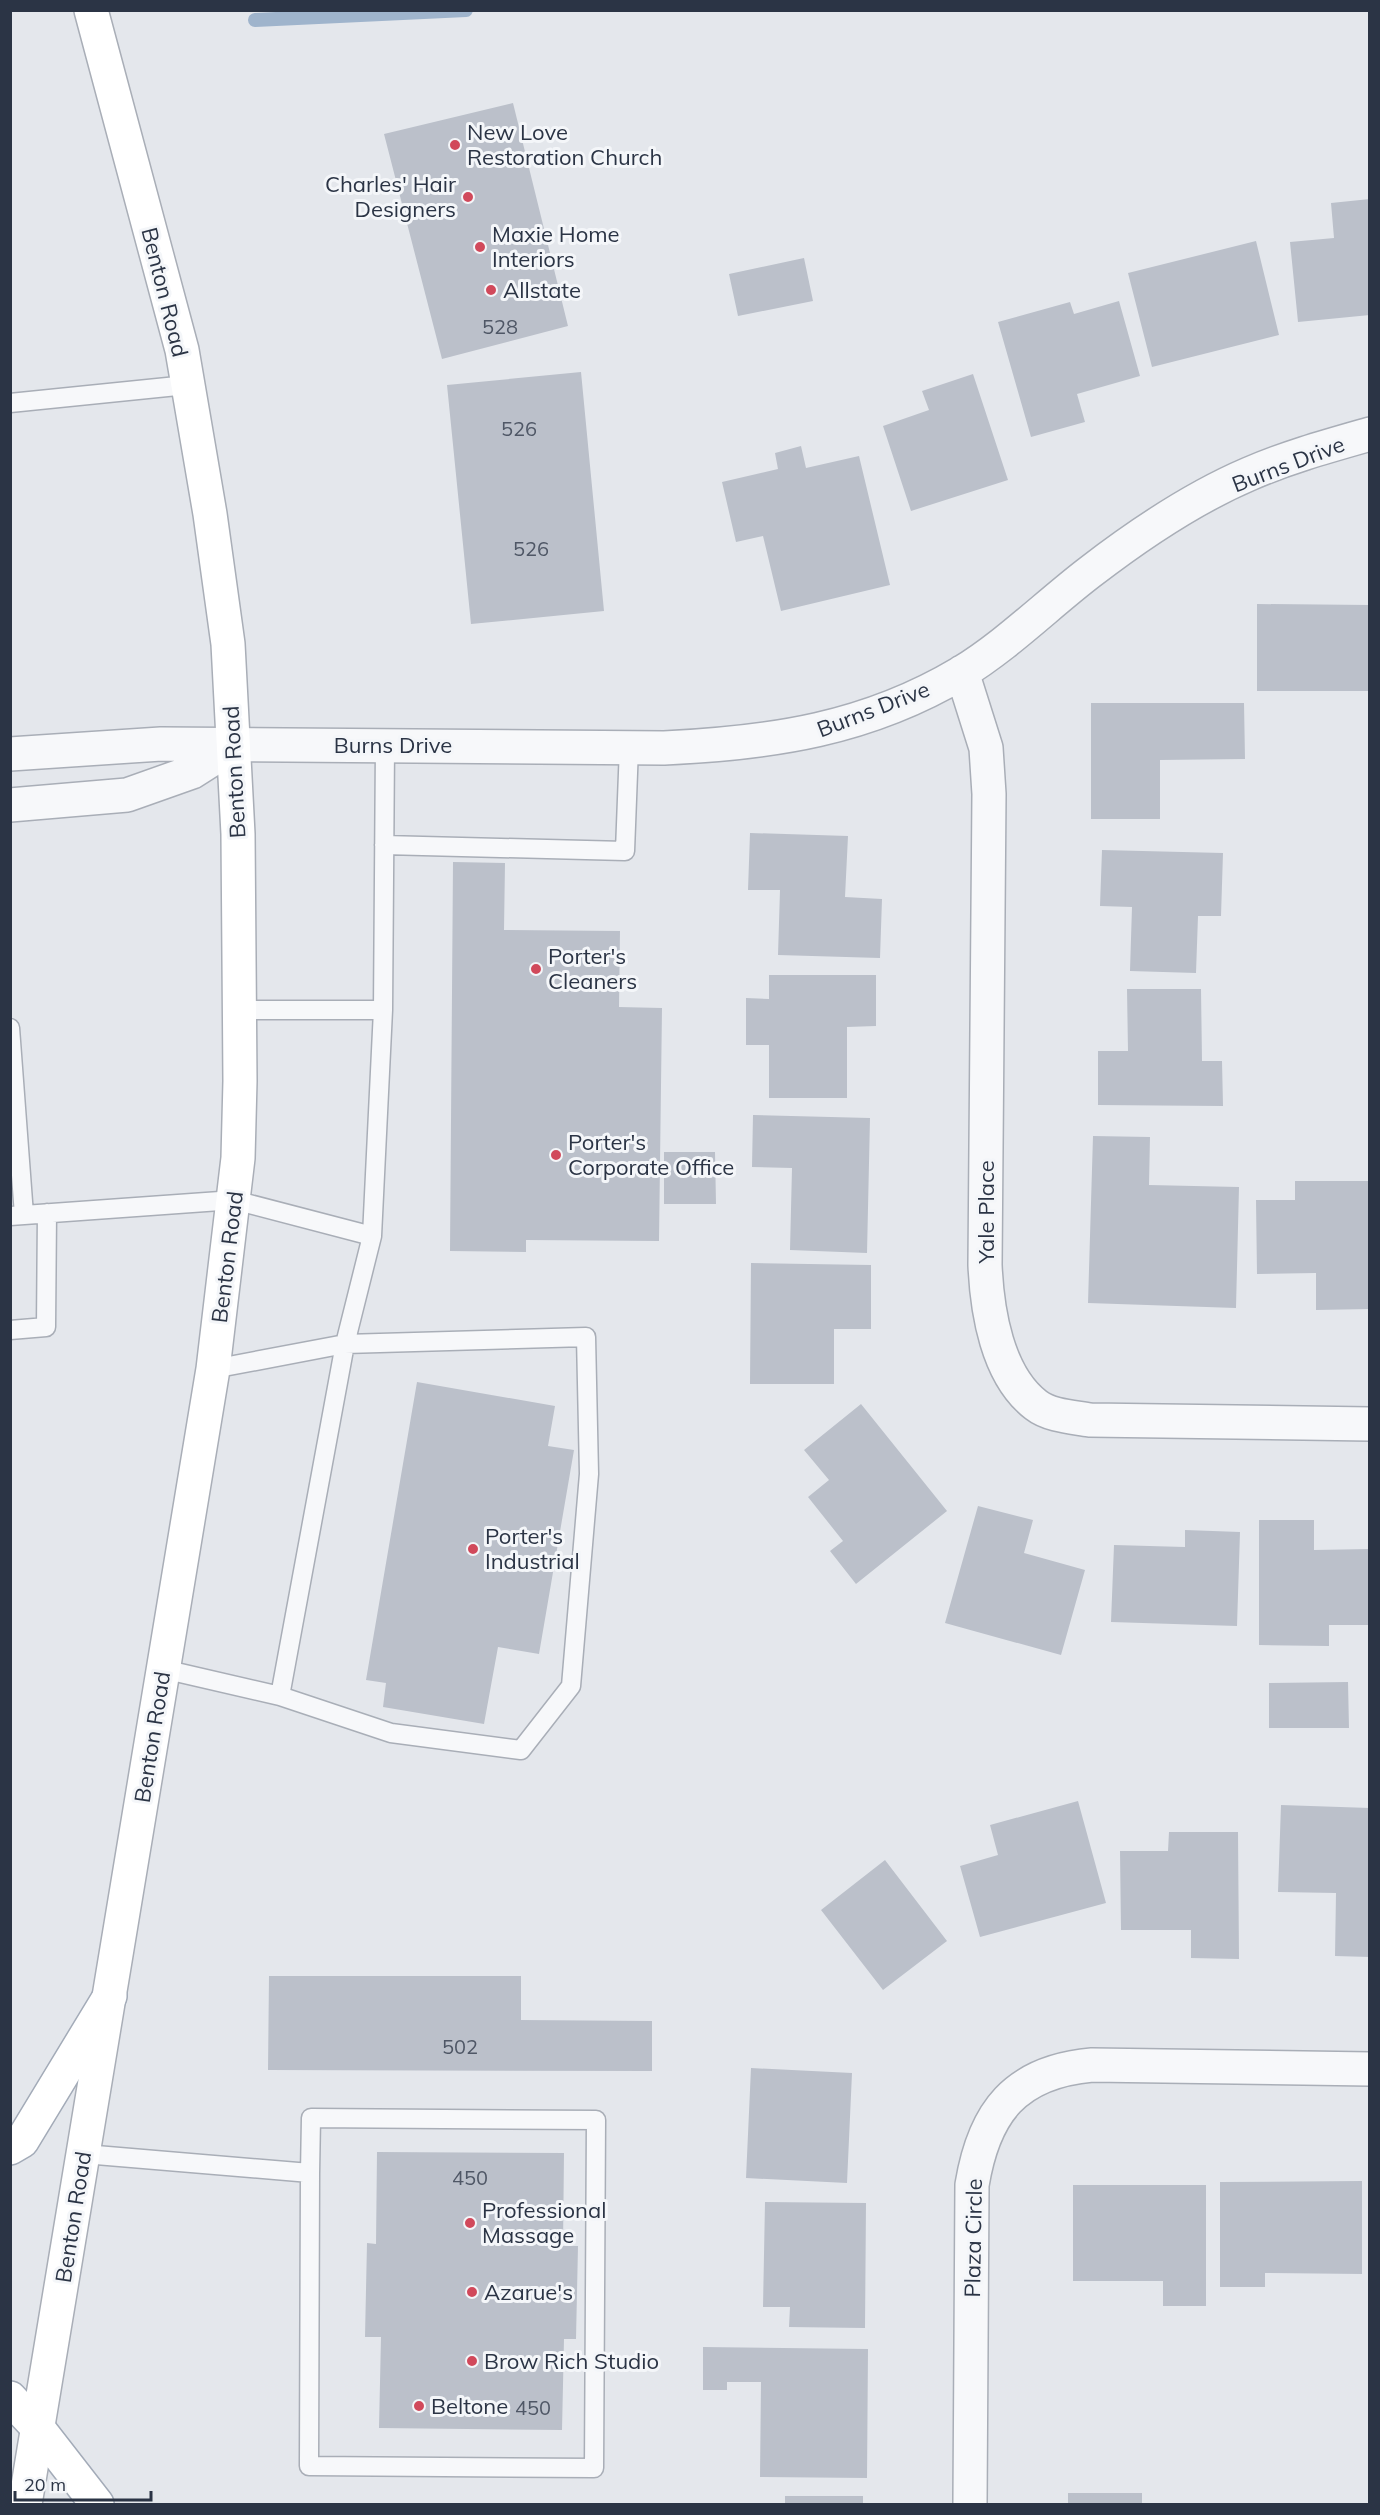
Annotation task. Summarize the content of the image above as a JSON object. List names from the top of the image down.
{
  "streets": {
    "main road": ["Benton Road"],
    "street": ["Burns Drive", "Yale Place", "Plaza Circle"]
  },
  "crossings": [
    ["Benton Road", "Burns Drive"],
    ["Burns Drive", "Yale Place"]
  ],
  "places": [
    "New Love Restoration Church",
    "Charles' Hair Designers",
    "Maxie Home Interiors",
    "Allstate",
    "Porter's Cleaners",
    "Porter's Corporate Office",
    "Porter's Industrial",
    "Professional Massage",
    "Azarue's",
    "Brow Rich Studio",
    "Beltone"
  ],
  "house_numbers": [
    "528",
    "526",
    "526",
    "502",
    "450",
    "450"
  ],
  "scale_bar": "20 m"
}
